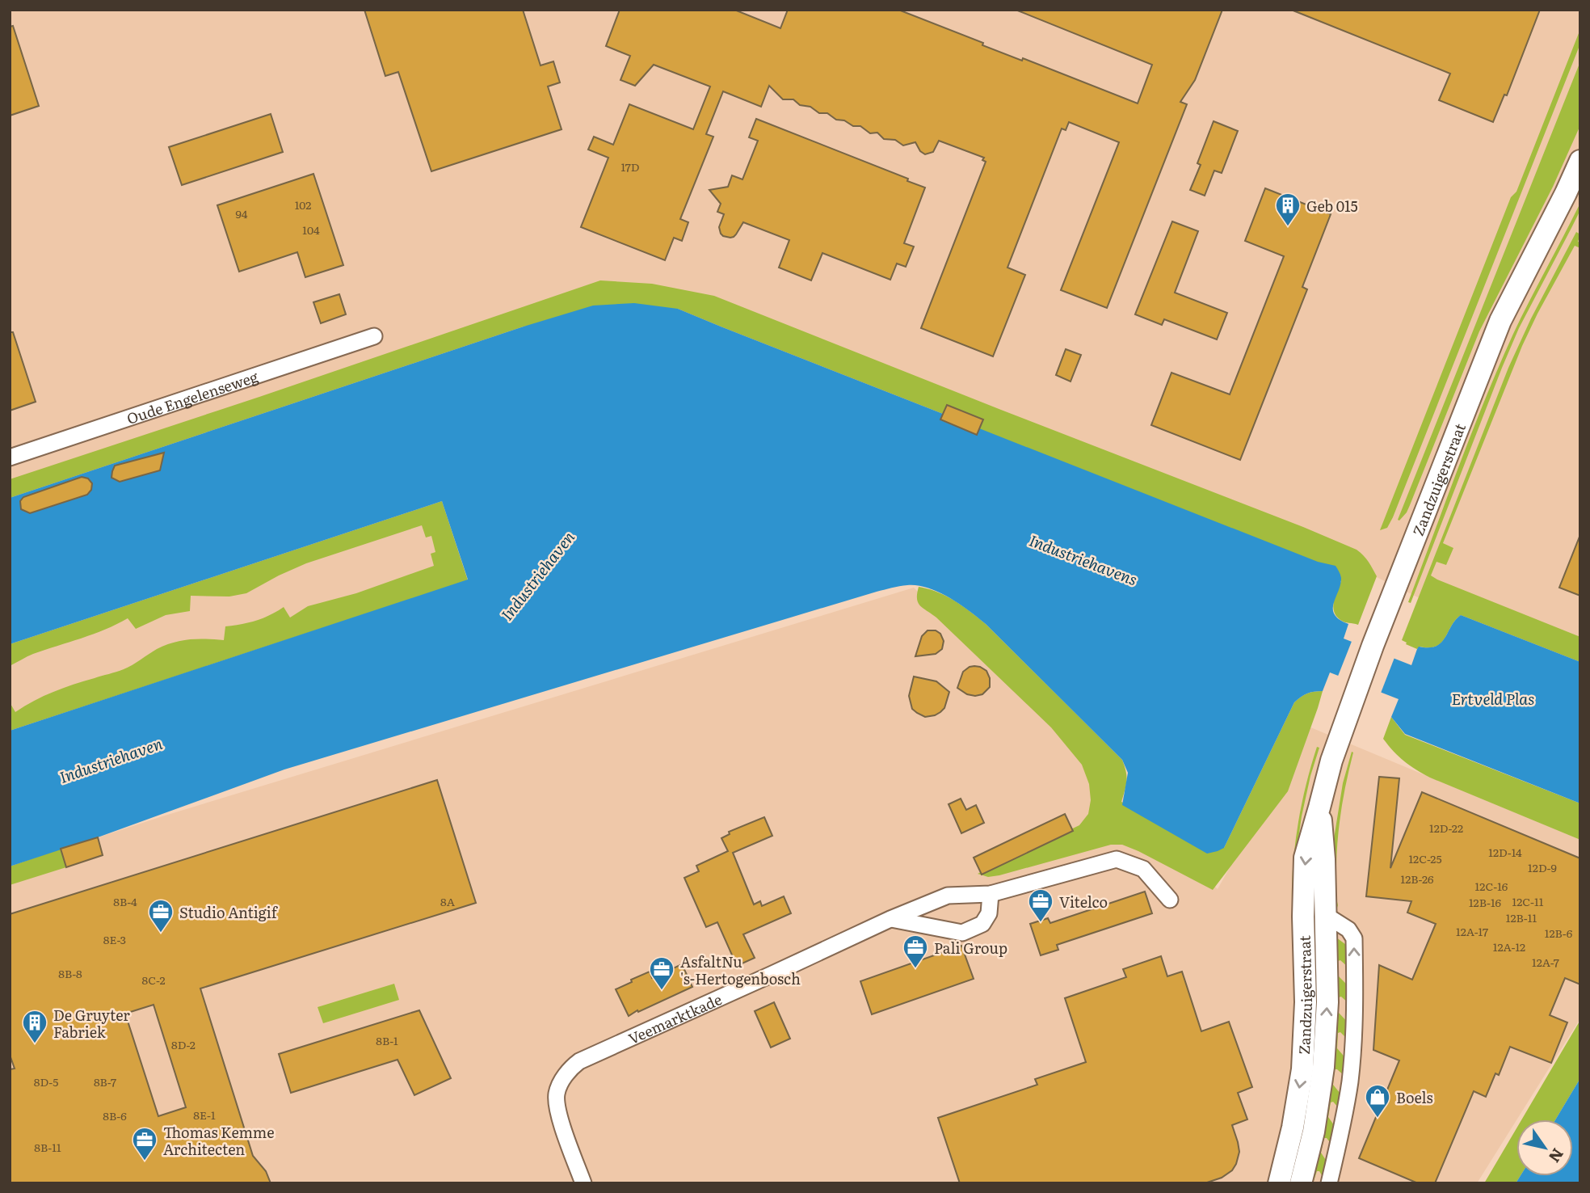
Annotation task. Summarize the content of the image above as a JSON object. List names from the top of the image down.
{
  "streets": {
    "main road": ["Zandzuigerstraat"],
    "street": ["Oude Engelenseweg", "Veemarktkade"]
  },
  "water": ["Industriehavens", "Industriehaven", "Ertveld Plas"],
  "places": {
    "building": ["Geb 015", "De Gruyter Fabriek"],
    "office": [
      "Vitelco",
      "Studio Antigif",
      "Pali Group",
      "AsfaltNu 's-Hertogenbosch",
      "Thomas Kemme Architecten"
    ],
    "shop": ["Boels"]
  },
  "house_numbers": [
    "17D",
    "102",
    "94",
    "104",
    "12D-22",
    "12D-14",
    "12C-25",
    "12D-9",
    "12B-26",
    "12C-16",
    "8B-4",
    "8A",
    "12C-11",
    "12B-16",
    "12B-11",
    "12A-17",
    "12B-6",
    "8E-3",
    "12A-12",
    "12A-7",
    "8B-8",
    "8C-2",
    "8B-1",
    "8D-2",
    "8D-5",
    "8B-7",
    "8E-1",
    "8B-6",
    "8B-11"
  ],
  "north": "bottom right"
}
